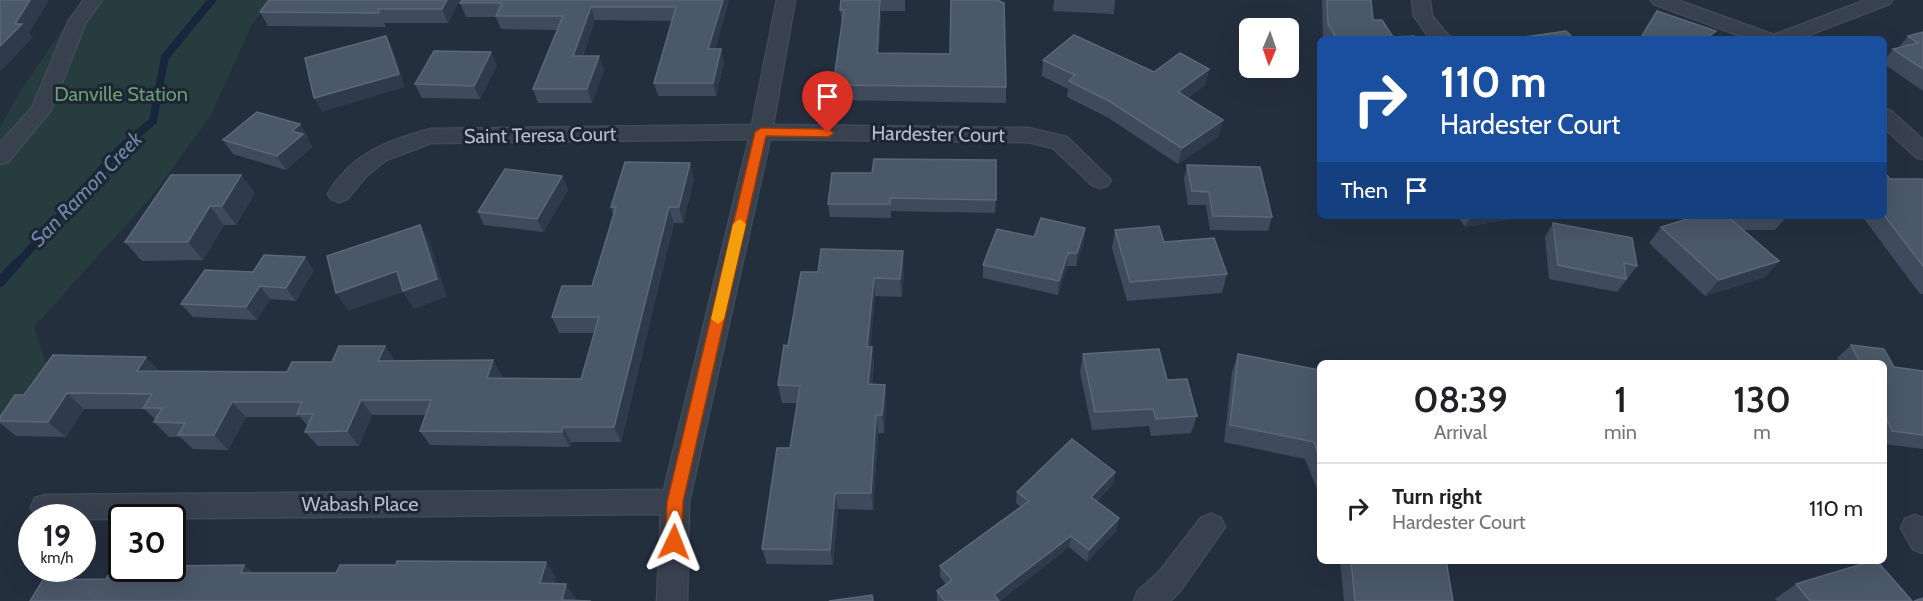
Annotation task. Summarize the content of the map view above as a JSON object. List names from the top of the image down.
{
  "streets": {
    "street": ["Hardester Court", "Saint Teresa Court", "Wabash Place"]
  },
  "crossings": [
    ["Hardester Court", "Saint Teresa Court"]
  ],
  "water": ["San Ramon Creek"],
  "parks": ["Danville Station"],
  "north": "bottom",
  "page": {
    "turn": ["110 m", "Hardester Court"],
    "then": "Then",
    "eta": [
      "08:39",
      "Arrival",
      "1",
      "min",
      "130",
      "m"
    ],
    "list": [
      {
        "name": "Turn right",
        "note": "Hardester Court",
        "value": "110 m"
      }
    ],
    "speed": "19 km/h",
    "limit": "30"
  }
}
